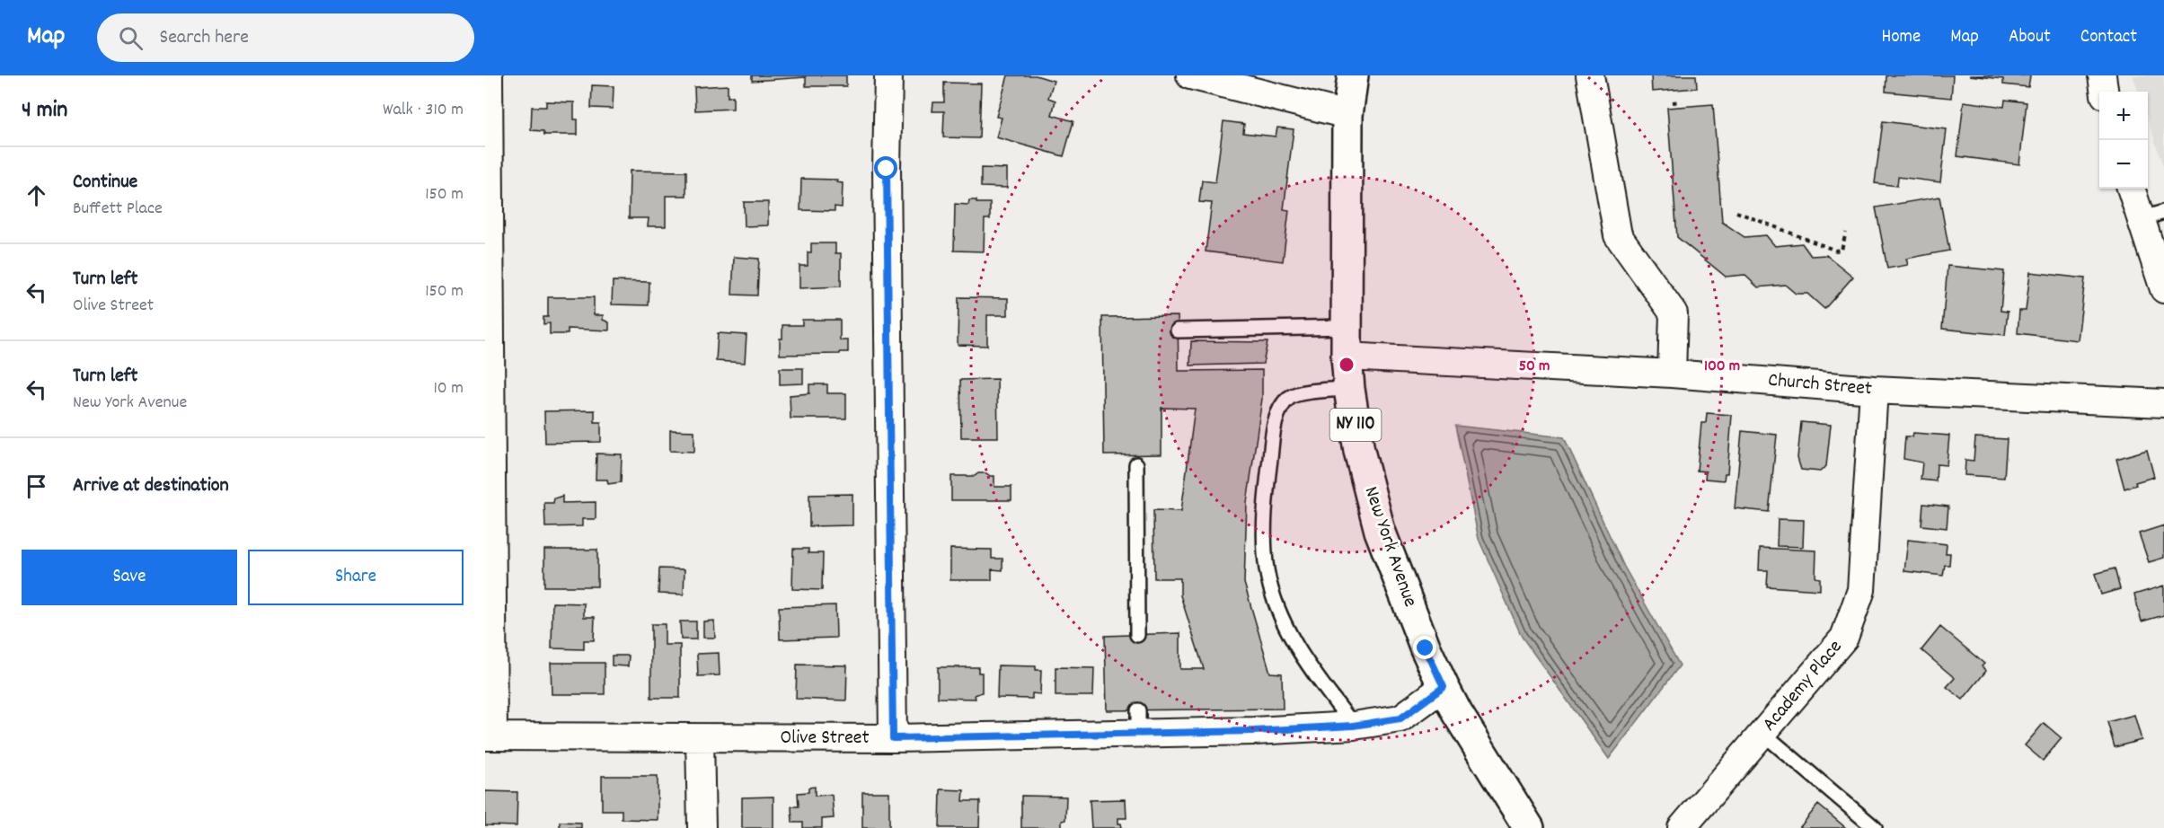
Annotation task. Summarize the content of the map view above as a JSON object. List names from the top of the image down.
{
  "streets": {
    "main road": ["NY 110", "New York Avenue"],
    "street": ["Church Street", "Academy Place", "Olive Street"]
  },
  "crossings": [
    ["Church Street", "New York Avenue"],
    ["Church Street", "Academy Place"],
    ["New York Avenue", "Olive Street"]
  ],
  "page": {
    "header": "Map",
    "search": "Search here",
    "nav": [
      "Home",
      "Map",
      "About",
      "Contact"
    ],
    "heading": ["4 min", "Walk · 310 m"],
    "map_buttons": ["+", "−"],
    "list": [
      ["Continue", "Buffett Place", "150 m"],
      ["Turn left", "Olive Street", "150 m"],
      ["Turn left", "New York Avenue", "10 m"],
      "Arrive at destination"
    ],
    "buttons": ["Save", "Share"]
  },
  "rings": ["50 m", "100 m"]
}
